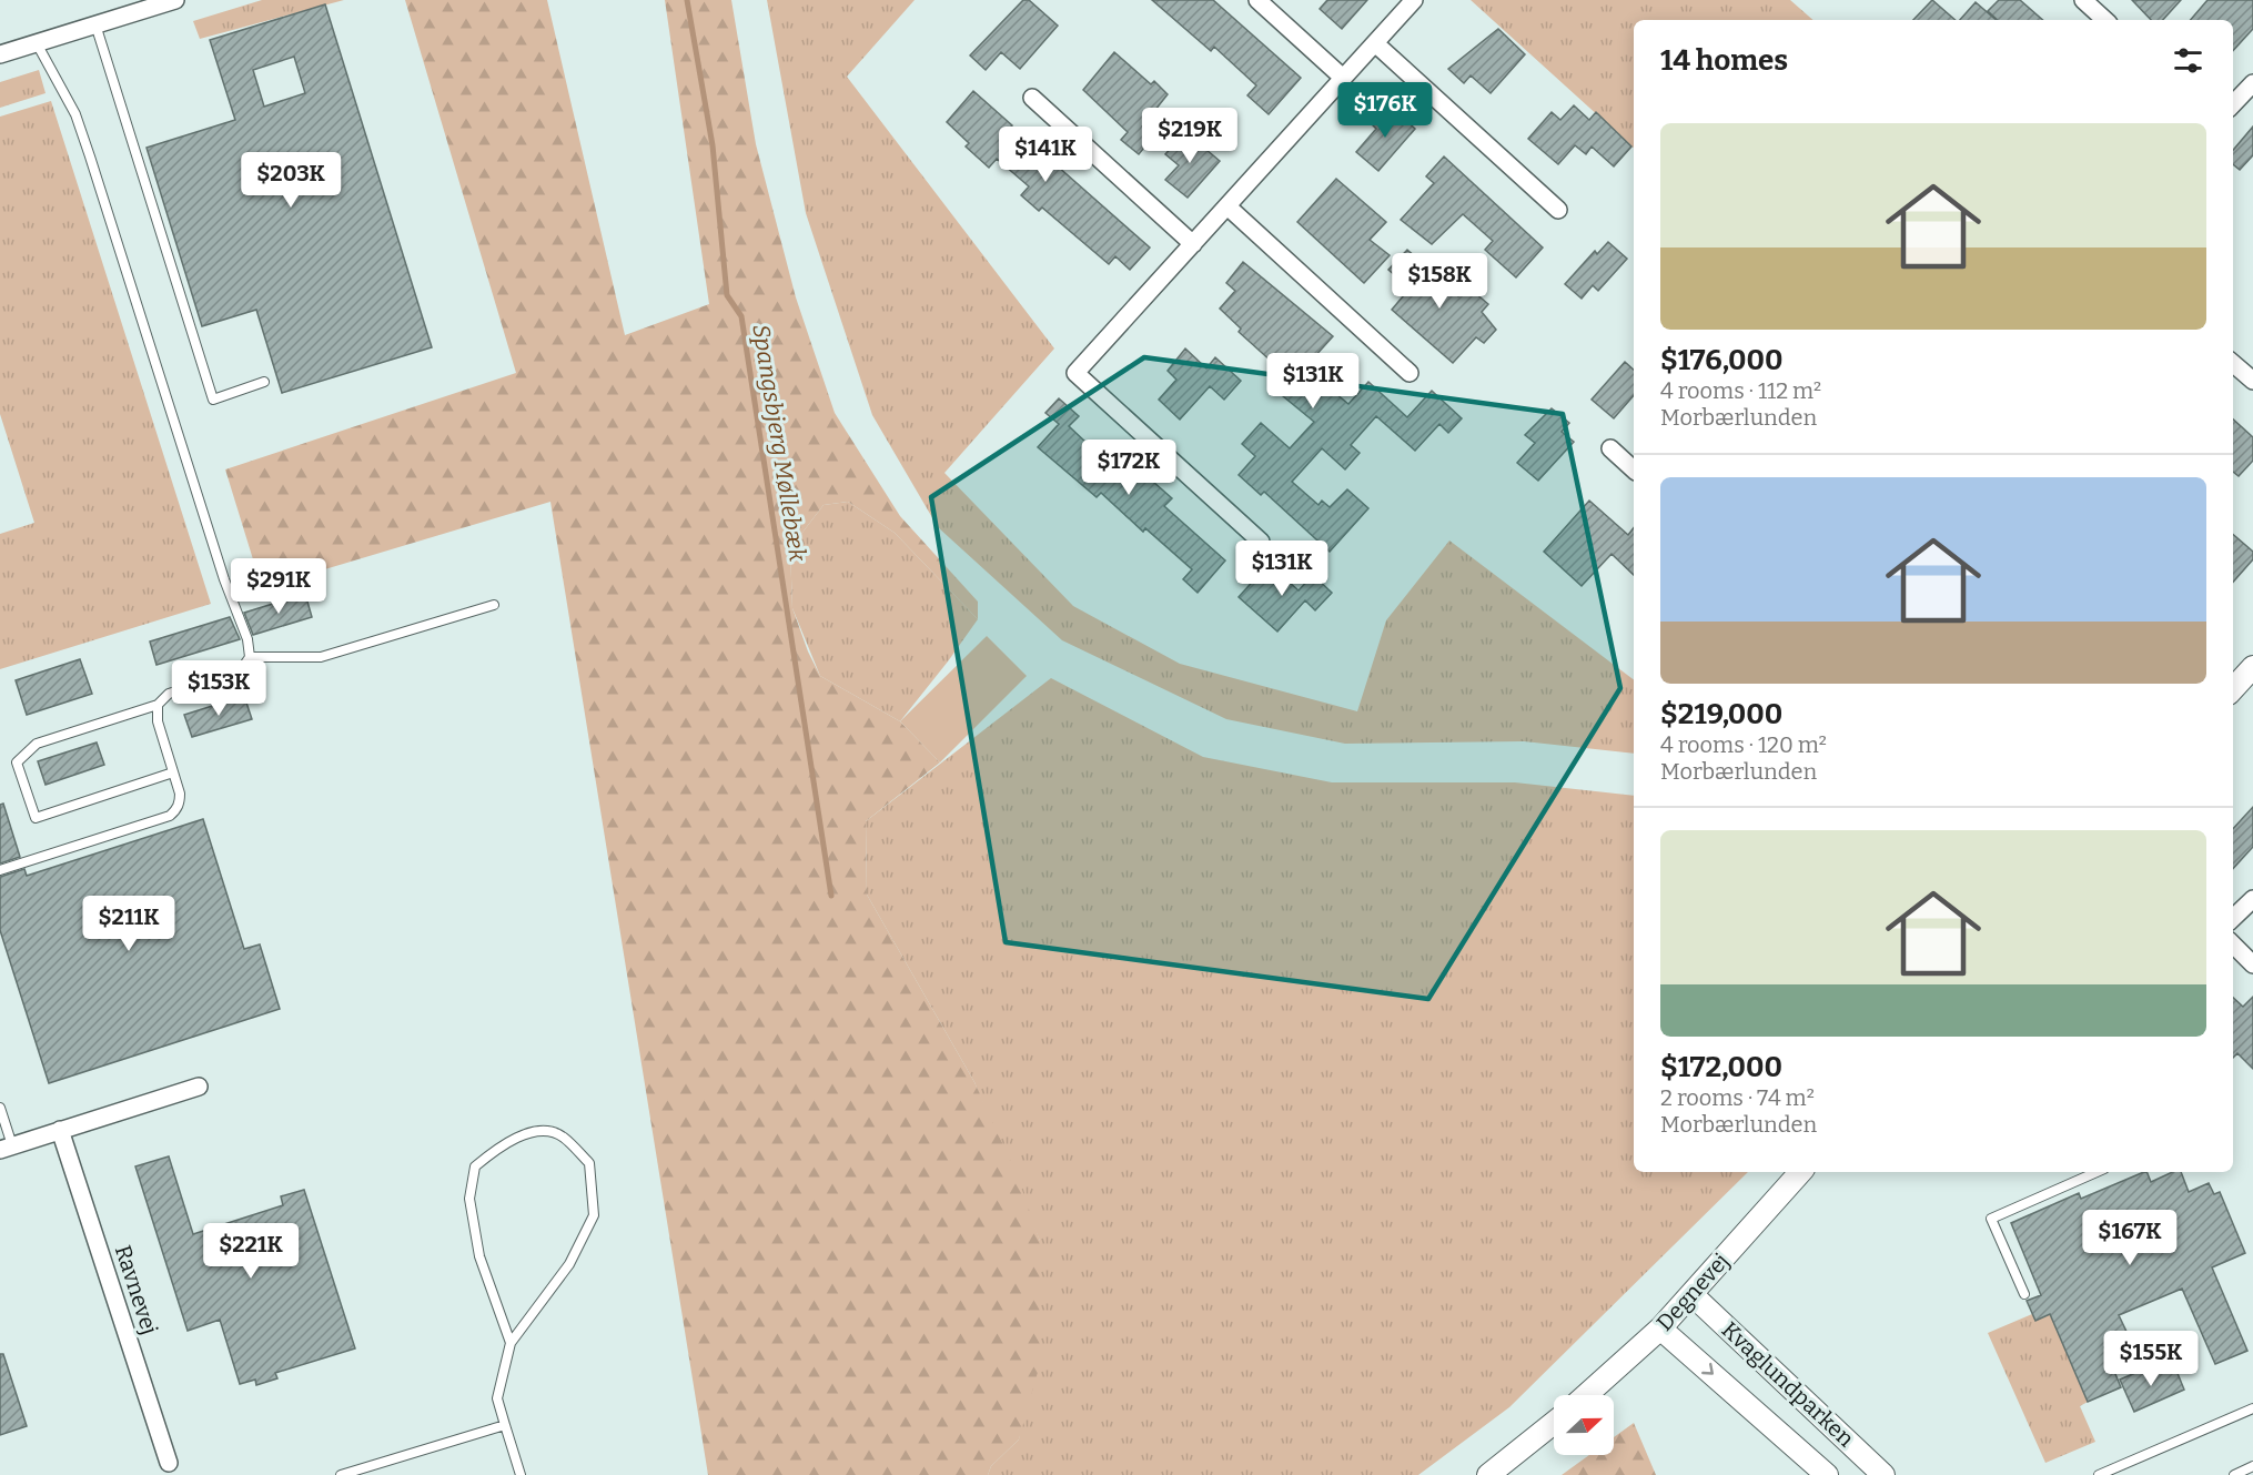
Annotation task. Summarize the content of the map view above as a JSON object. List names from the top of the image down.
{
  "streets": {
    "street": ["Ravnevej", "Degnevej", "Kvaglundparken"]
  },
  "crossings": [
    ["Degnevej", "Kvaglundparken"]
  ],
  "water": ["Spangsbjerg Møllebæk"],
  "north": "right",
  "page": {
    "heading": "14 homes",
    "price": [
      "$176K",
      "$219K",
      "$141K",
      "$203K",
      "$158K",
      "$131K",
      "$172K",
      "$131K",
      "$291K",
      "$153K",
      "$211K",
      "$167K",
      "$221K",
      "$155K"
    ],
    "list": [
      {
        "name": "$176,000",
        "note": "4 rooms · 112 m² · Morbærlunden"
      },
      {
        "name": "$219,000",
        "note": "4 rooms · 120 m² · Morbærlunden"
      },
      {
        "name": "$172,000",
        "note": "2 rooms · 74 m² · Morbærlunden"
      }
    ]
  }
}
